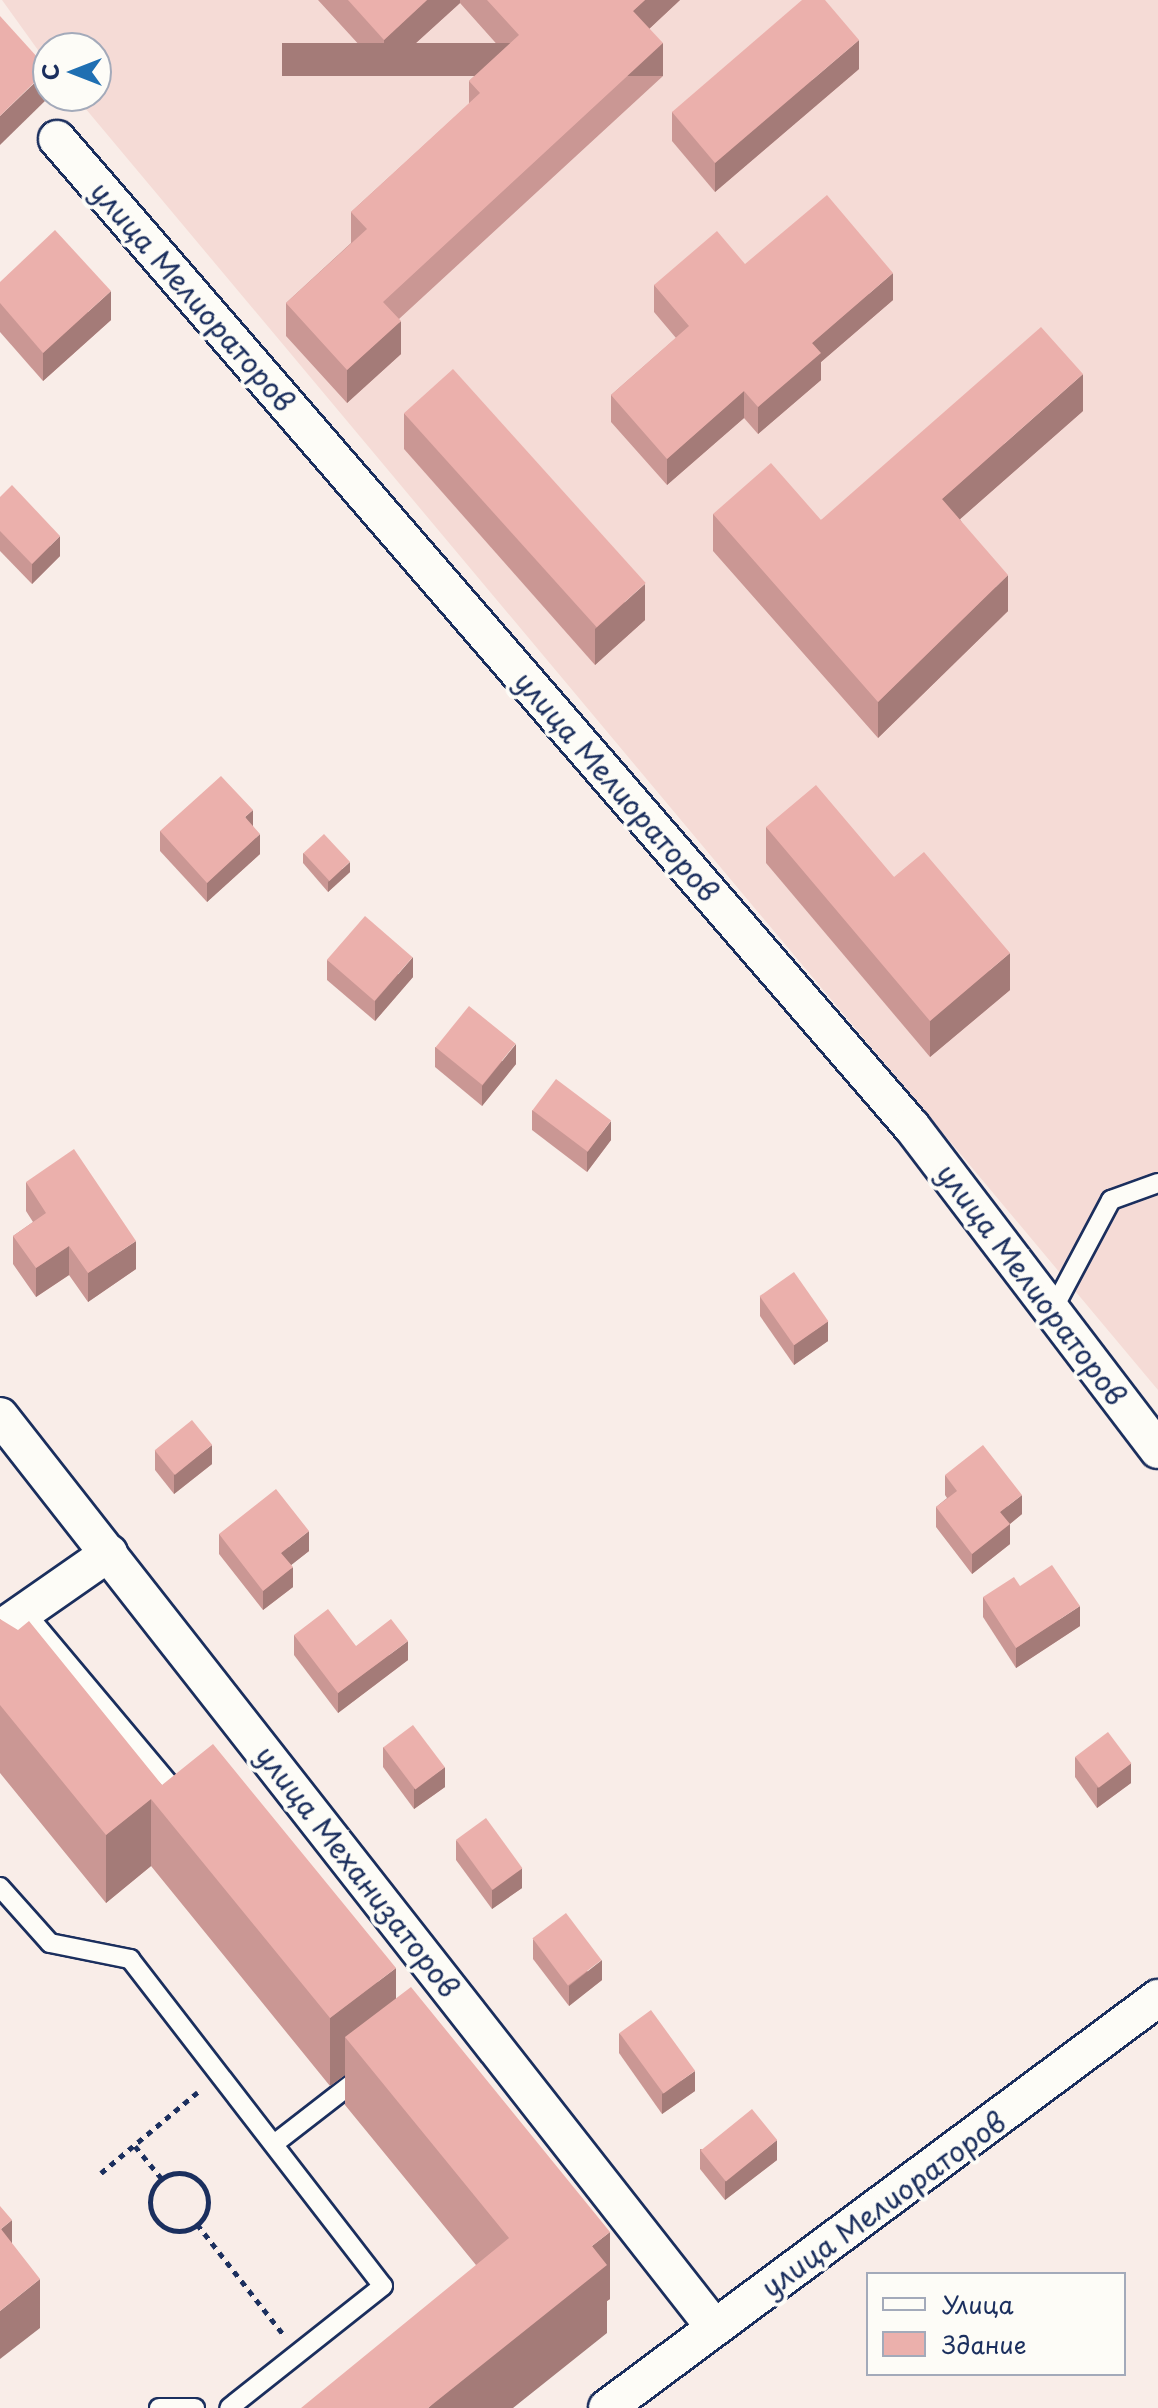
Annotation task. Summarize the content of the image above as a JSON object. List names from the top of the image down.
{
  "streets": {
    "street": ["улица Мелиораторов", "улица Механизаторов"]
  },
  "crossings": [
    ["улица Мелиораторов", "улица Механизаторов"]
  ],
  "legend": ["Улица", "Здание"],
  "north": "left"
}
